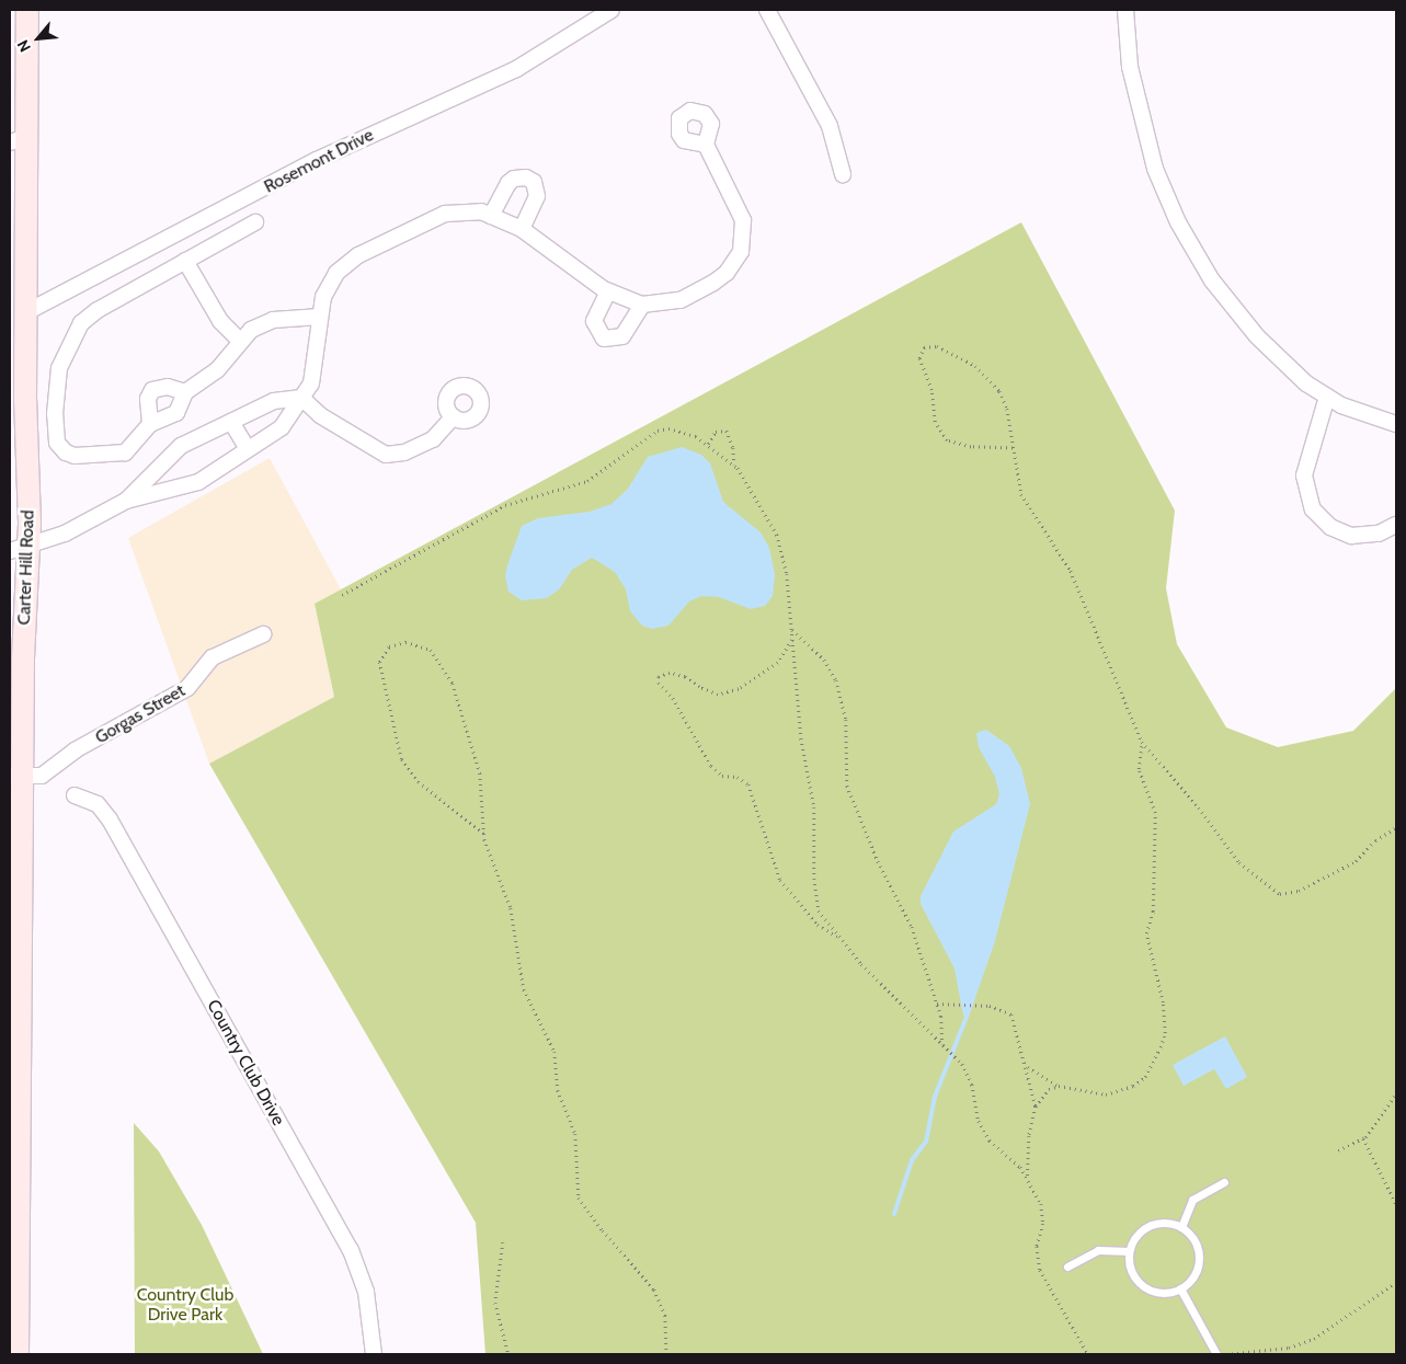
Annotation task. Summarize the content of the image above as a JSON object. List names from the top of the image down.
{
  "streets": {
    "main road": ["Carter Hill Road"],
    "street": ["Rosemont Drive", "Gorgas Street", "Country Club Drive"]
  },
  "crossings": [
    ["Rosemont Drive", "Carter Hill Road"],
    ["Carter Hill Road", "Gorgas Street"]
  ],
  "parks": ["Country Club Drive Park"],
  "north": "bottom left"
}
